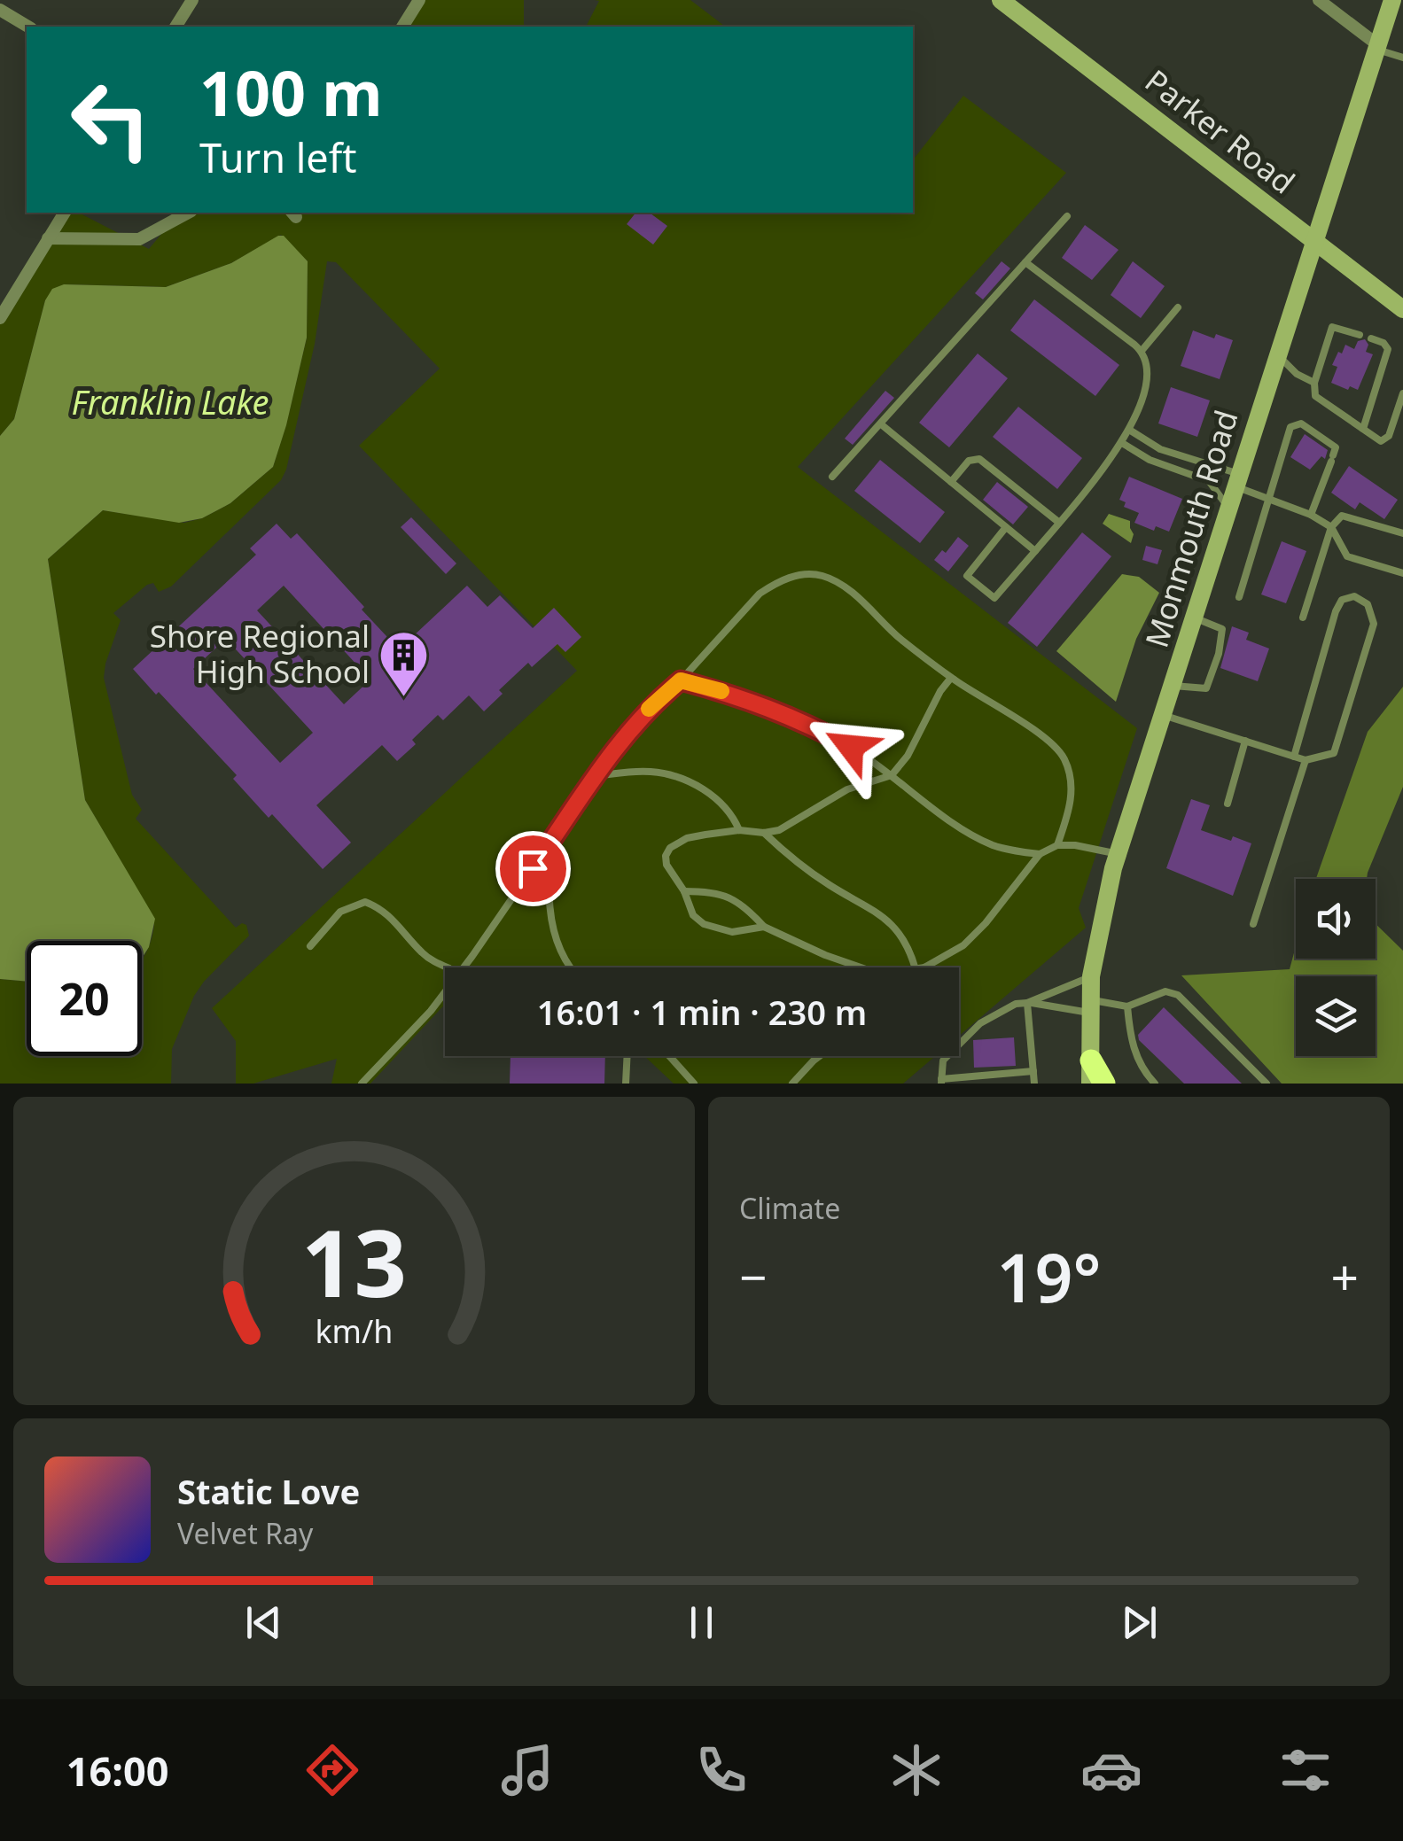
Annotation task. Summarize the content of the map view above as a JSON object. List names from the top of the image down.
{
  "streets": {
    "main road": ["Parker Road", "Monmouth Road"]
  },
  "crossings": [
    ["Parker Road", "Monmouth Road"]
  ],
  "water": ["Franklin Lake"],
  "places": {
    "building": ["Shore Regional High School"]
  },
  "page": {
    "turn": ["100 m", "Turn left"],
    "limit": "20",
    "trip": "16:01 · 1 min · 230 m",
    "tile": "Climate",
    "heat": ["−", "19°", "+"],
    "song": ["Static Love", "Velvet Ray"],
    "tabs": "16:00",
    "gauge": ["13", "km/h"]
  }
}
